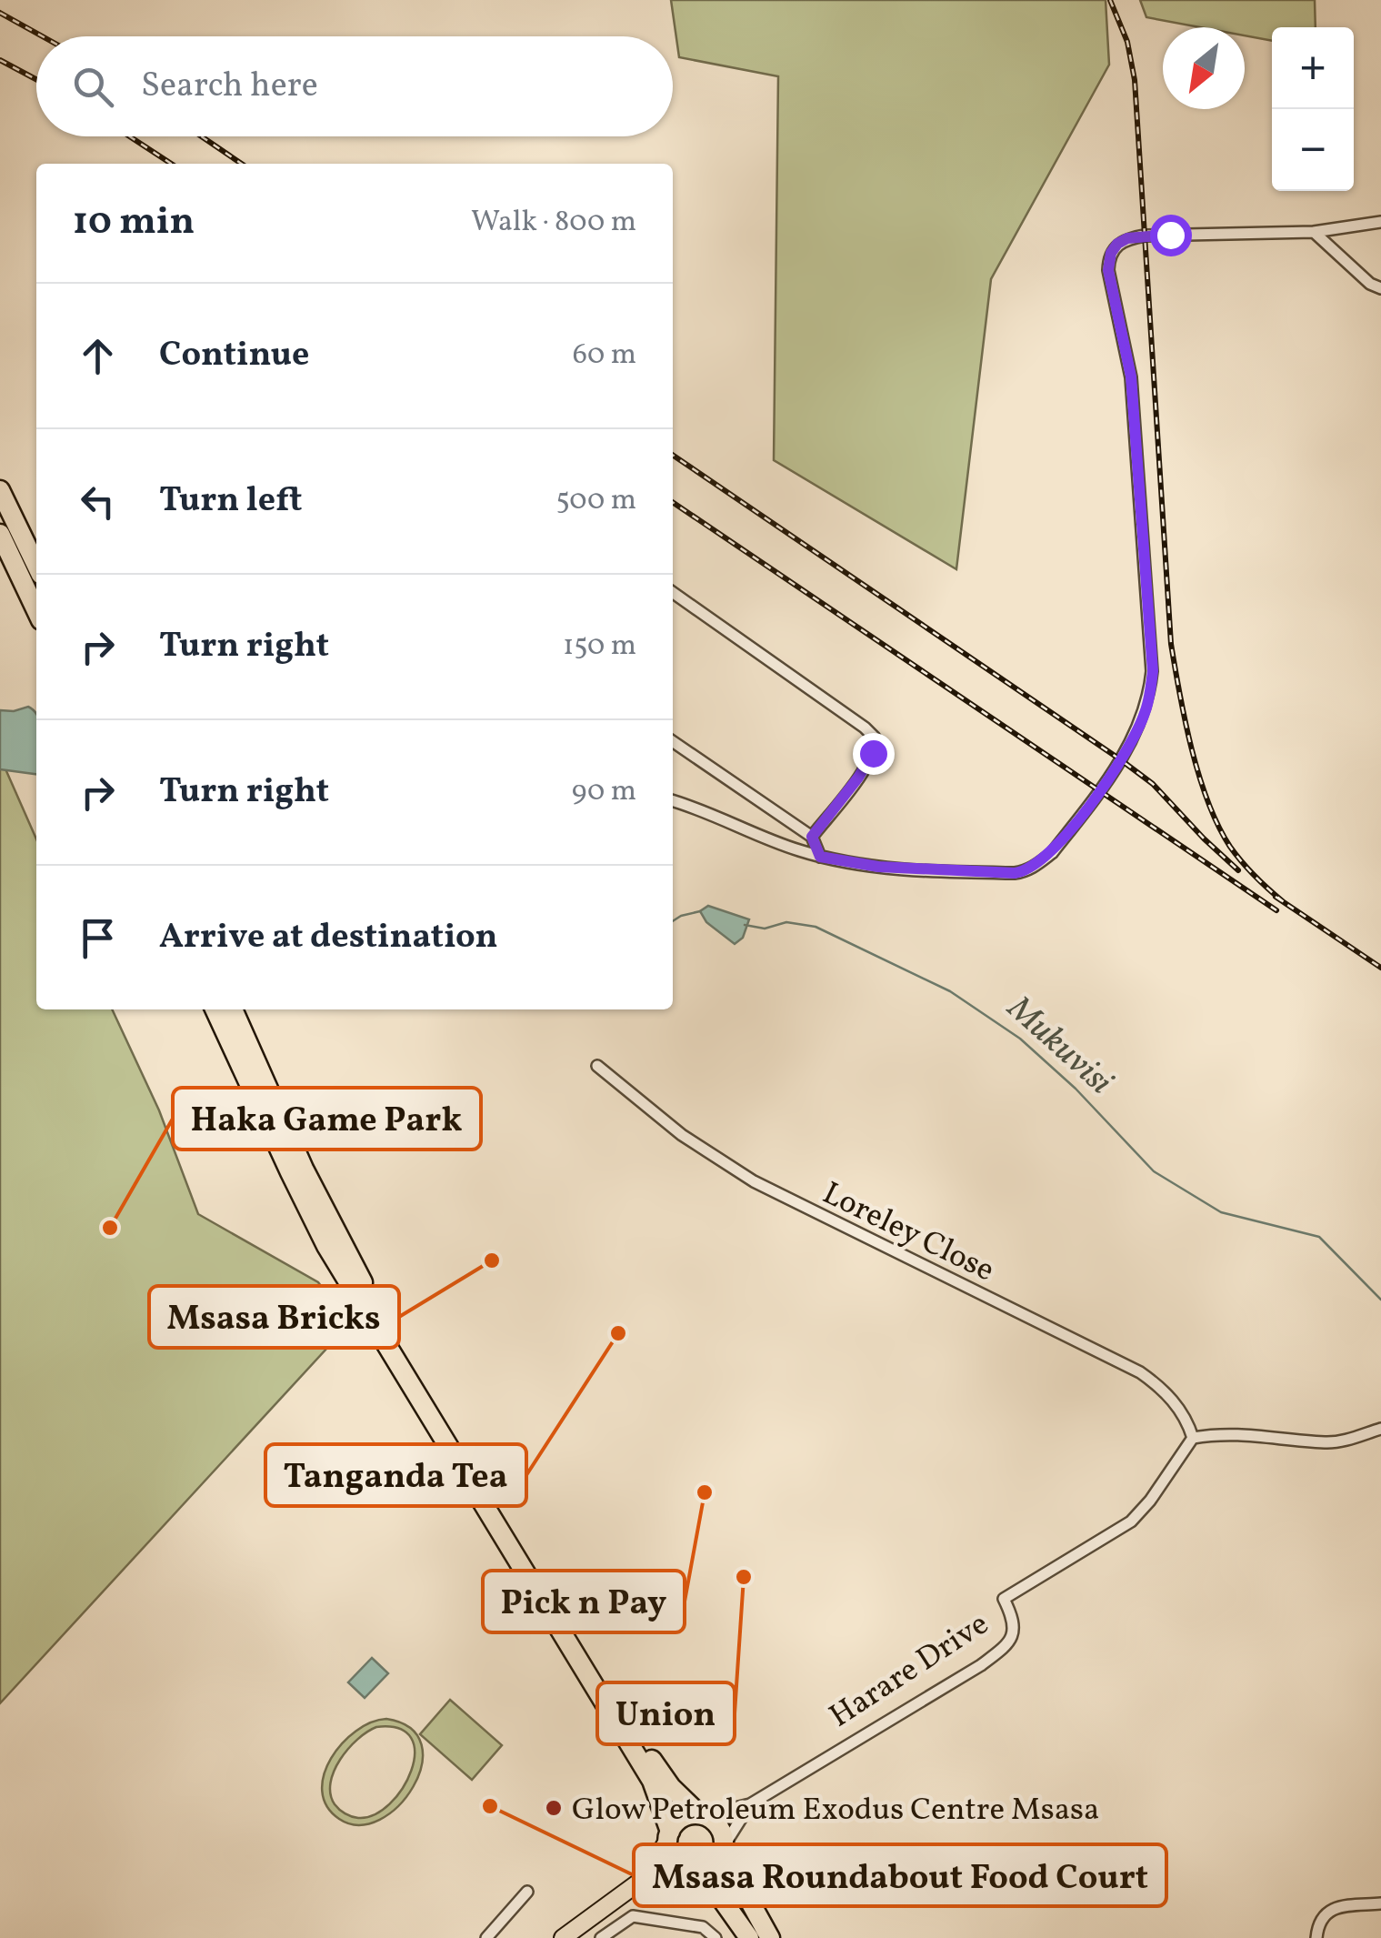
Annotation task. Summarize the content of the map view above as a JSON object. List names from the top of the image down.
{
  "streets": {
    "street": ["Loreley Close", "Harare Drive"]
  },
  "crossings": [
    ["Loreley Close", "Harare Drive"]
  ],
  "water": ["Mukuvisi"],
  "places": [
    "Haka Game Park",
    "Msasa Bricks",
    "Tanganda Tea",
    "Pick n Pay",
    "Union",
    "Msasa Roundabout Food Court",
    "Glow Petroleum Exodus Centre Msasa"
  ],
  "north": "bottom left",
  "page": {
    "map_buttons": ["+", "−"],
    "search": "Search here",
    "heading": ["10 min", "Walk · 800 m"],
    "list": [
      ["Continue", "60 m"],
      ["Turn left", "500 m"],
      ["Turn right", "150 m"],
      ["Turn right", "90 m"],
      "Arrive at destination"
    ]
  }
}
